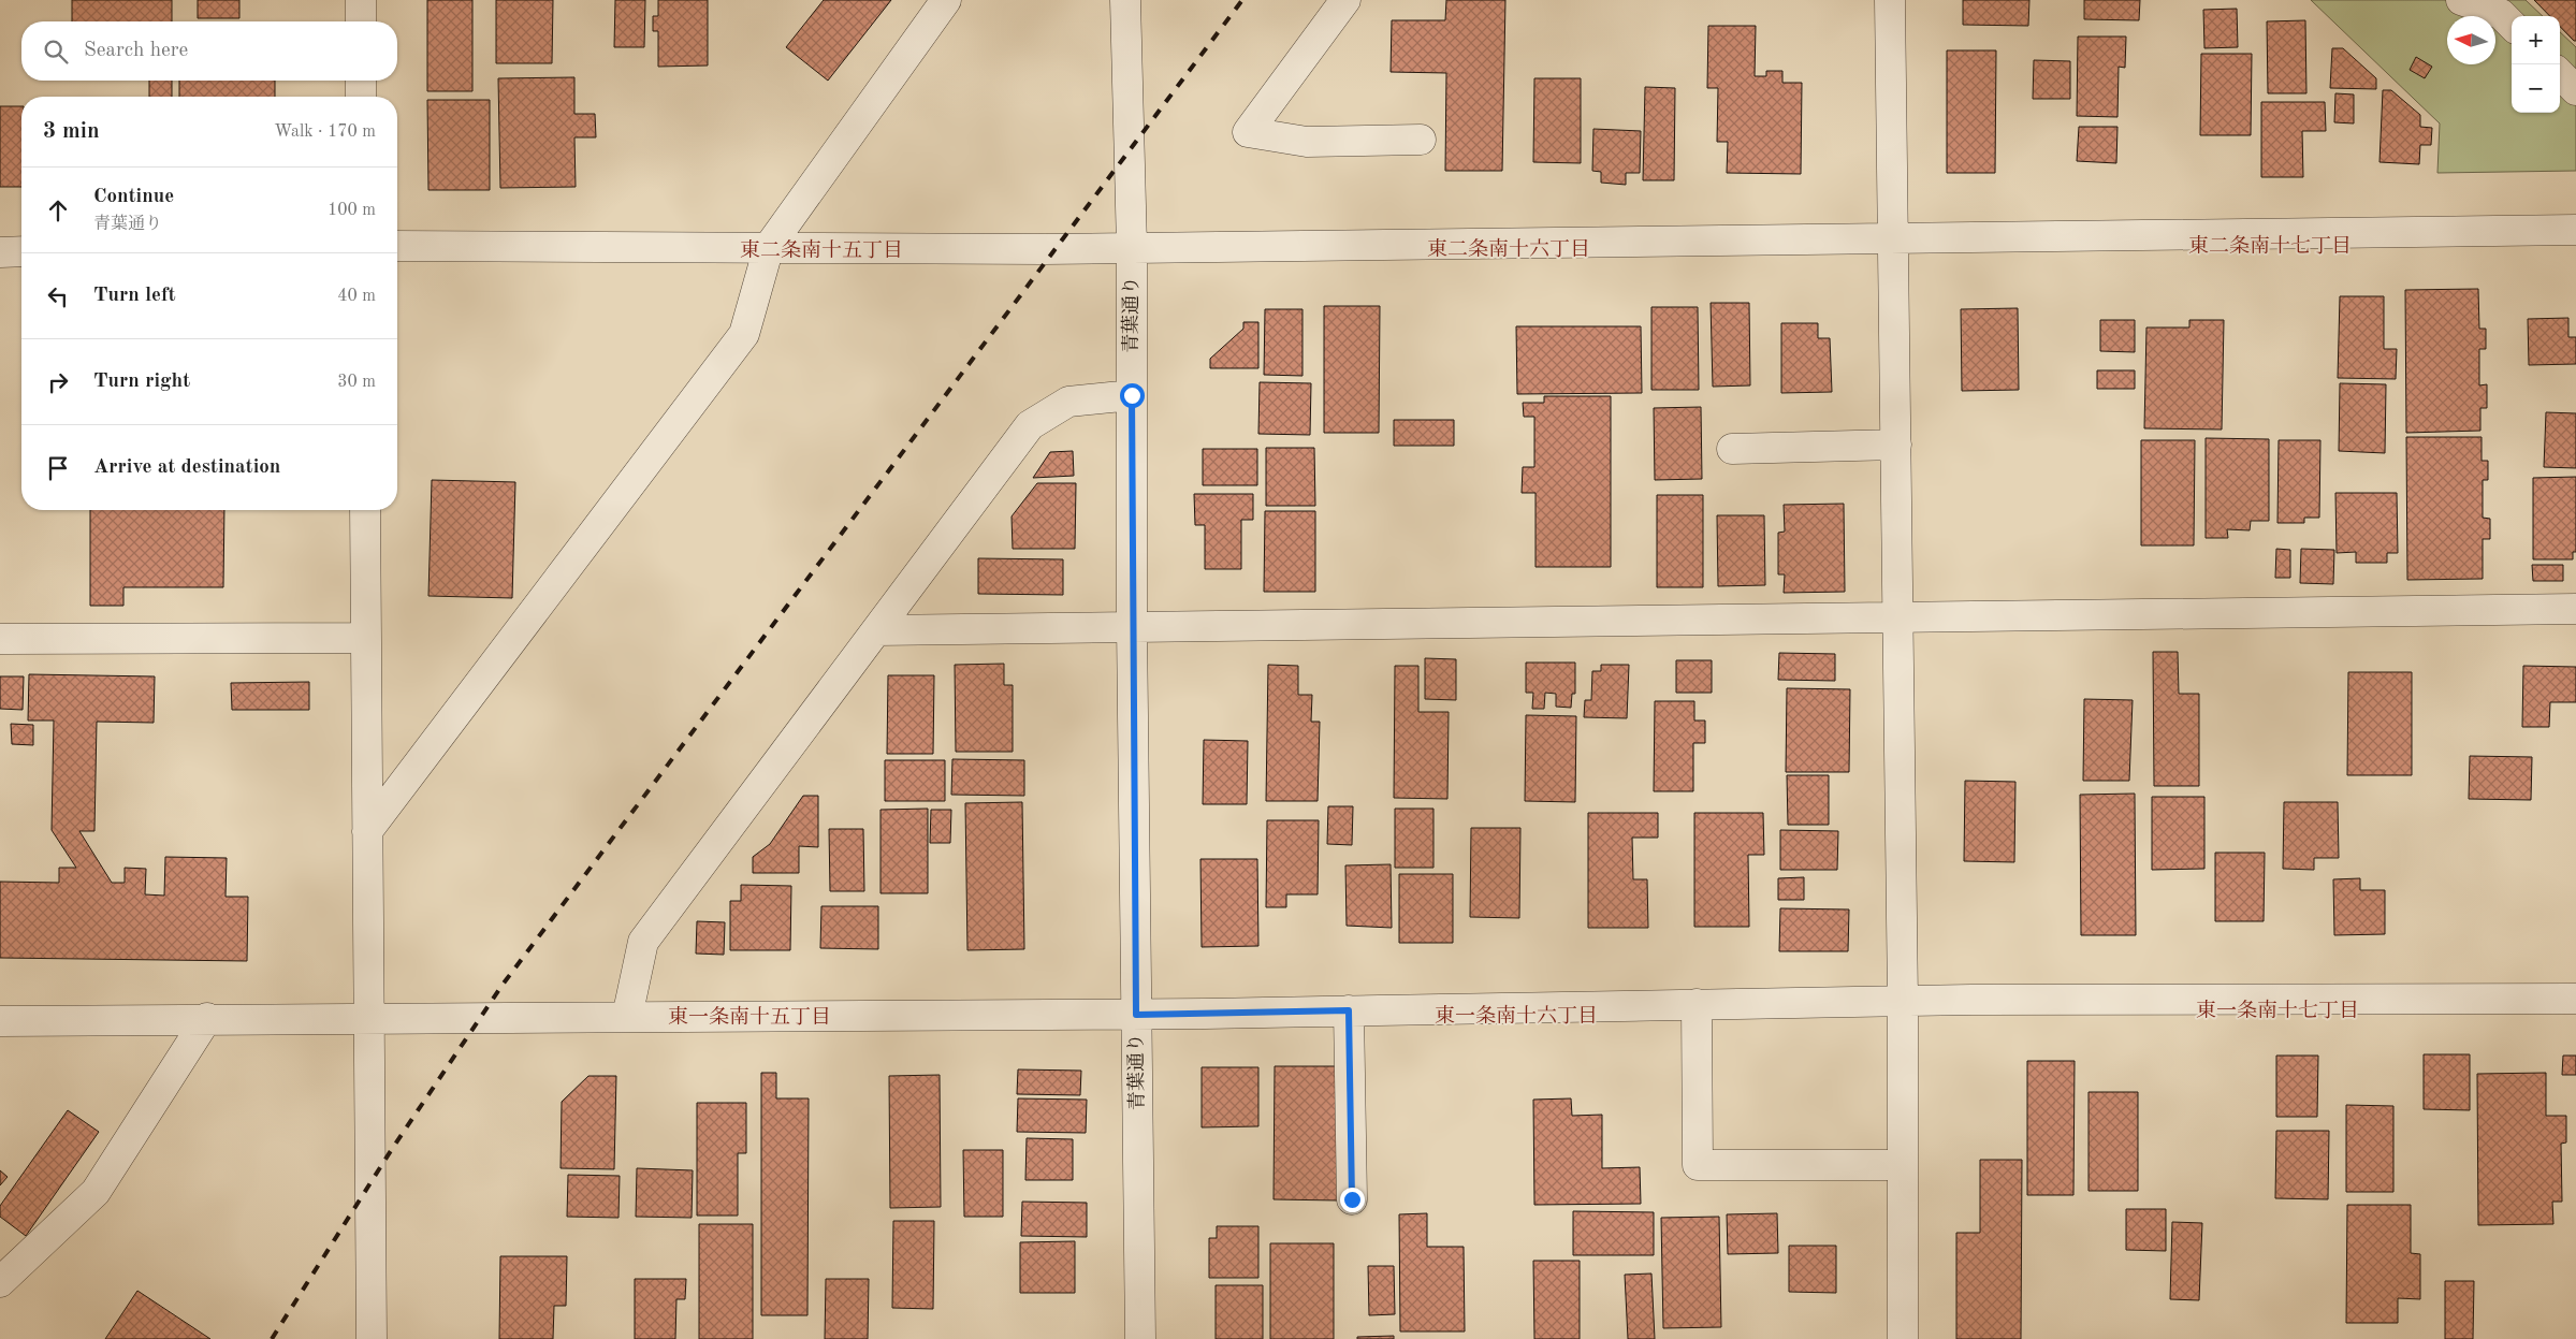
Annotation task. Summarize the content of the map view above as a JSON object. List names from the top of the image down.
{
  "streets": {
    "street": ["青葉通り"]
  },
  "districts": [
    "東二条南十七丁目",
    "東二条南十六丁目",
    "東二条南十五丁目",
    "東一条南十七丁目",
    "東一条南十六丁目",
    "東一条南十五丁目"
  ],
  "north": "left",
  "page": {
    "map_buttons": ["+", "−"],
    "search": "Search here",
    "heading": ["3 min", "Walk · 170 m"],
    "list": [
      ["Continue", "青葉通り", "100 m"],
      ["Turn left", "40 m"],
      ["Turn right", "30 m"],
      "Arrive at destination"
    ]
  }
}
